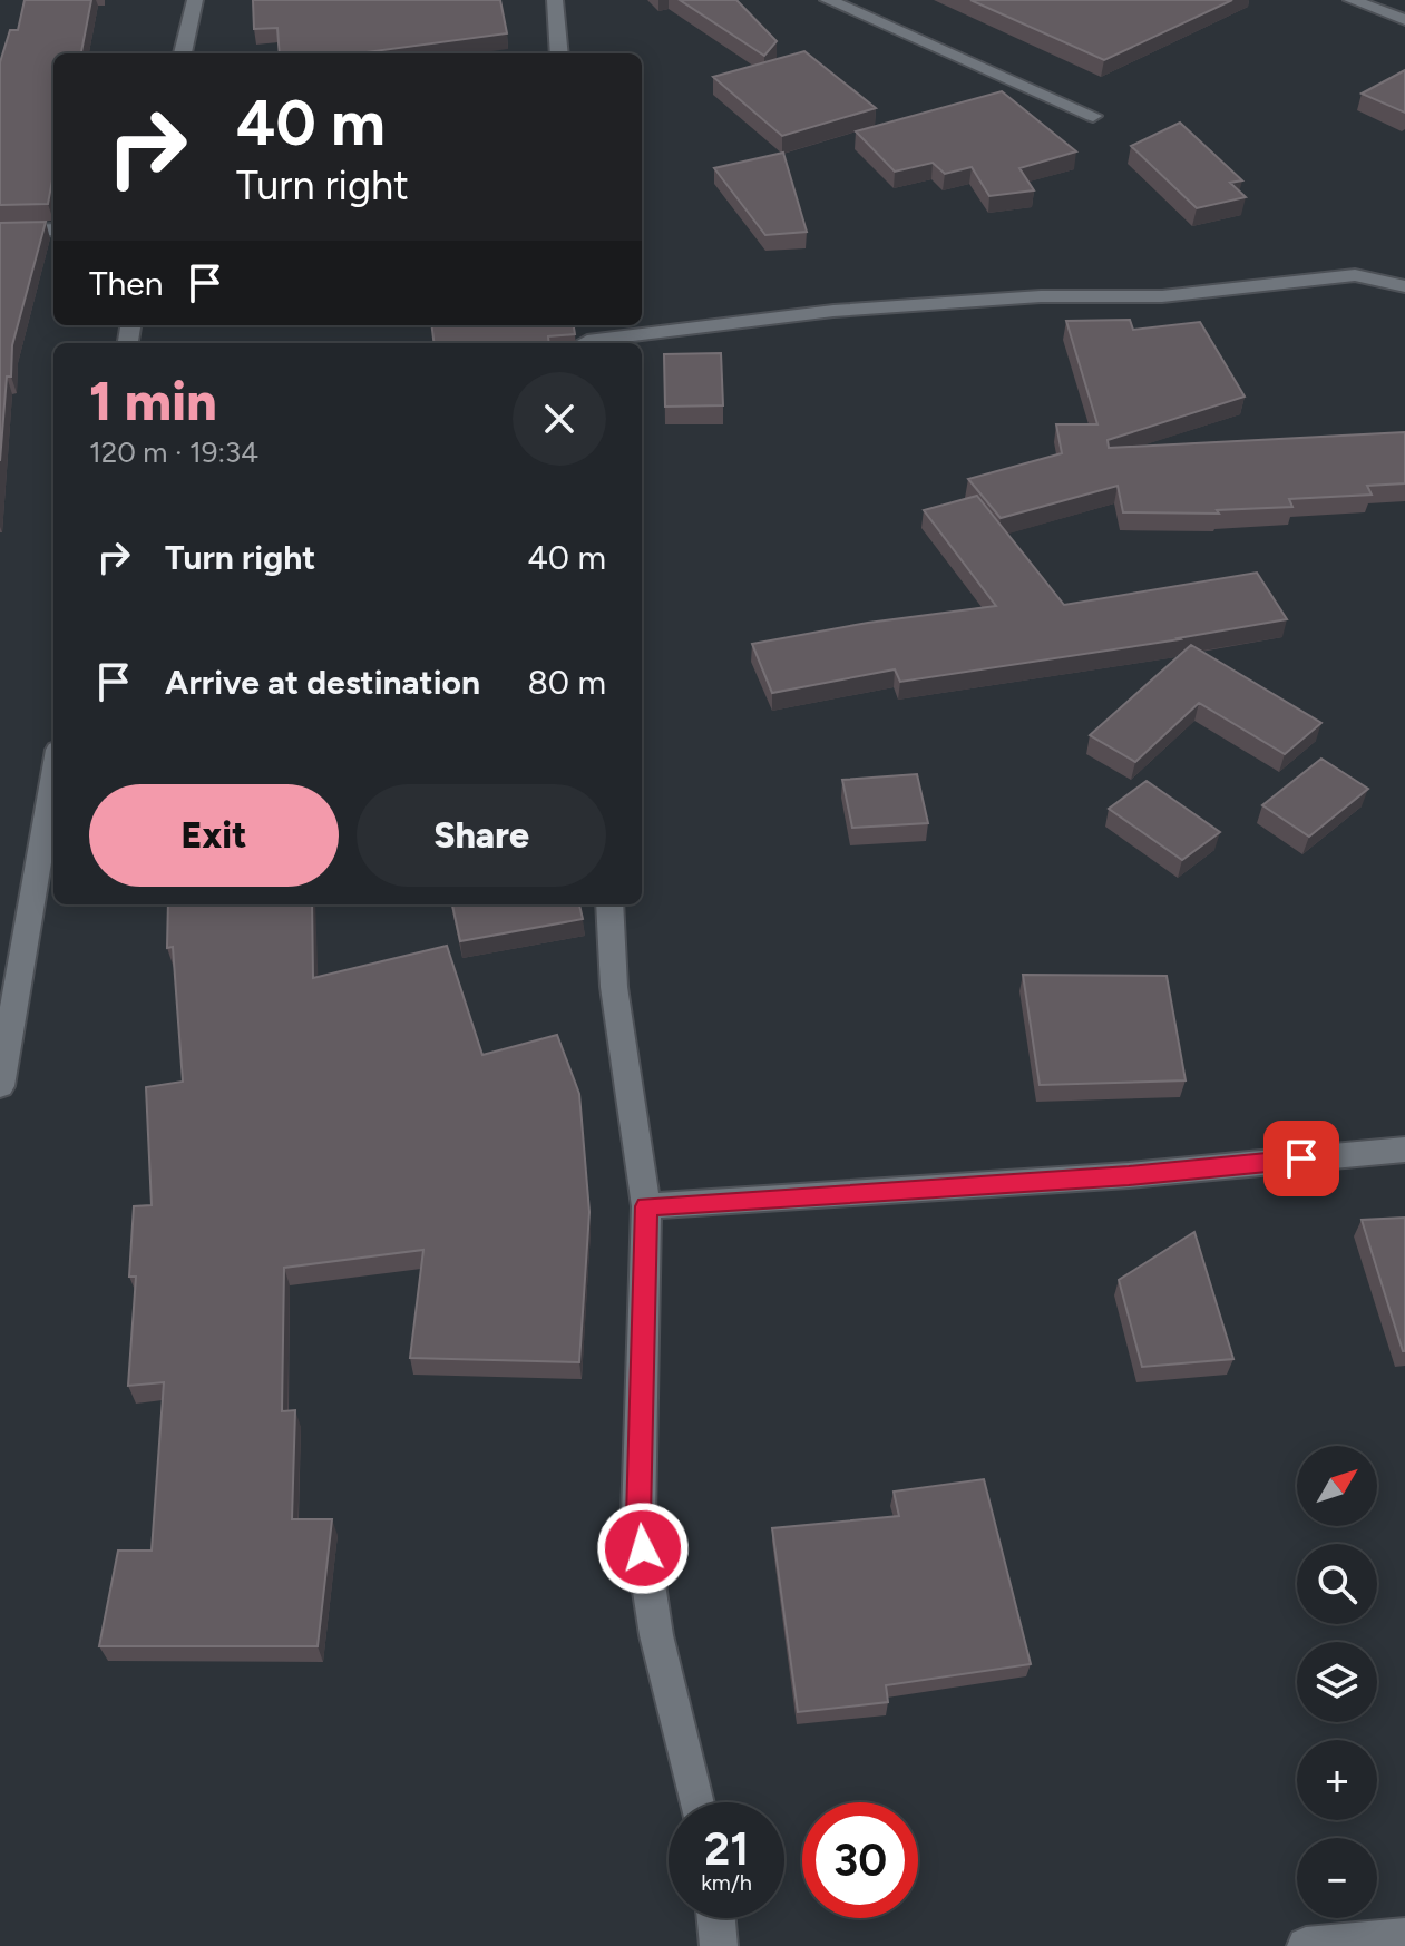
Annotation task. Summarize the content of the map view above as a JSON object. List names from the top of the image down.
{
  "north": "top right",
  "page": {
    "turn": ["40 m", "Turn right"],
    "then": "Then",
    "heading": ["1 min", "120 m · 19:34"],
    "list": [
      {
        "name": "Turn right",
        "value": "40 m"
      },
      {
        "name": "Arrive at destination",
        "value": "80 m"
      }
    ],
    "buttons": ["Exit", "Share"],
    "map_buttons": ["+", "−"],
    "speed": "21 km/h",
    "limit": "30"
  }
}
